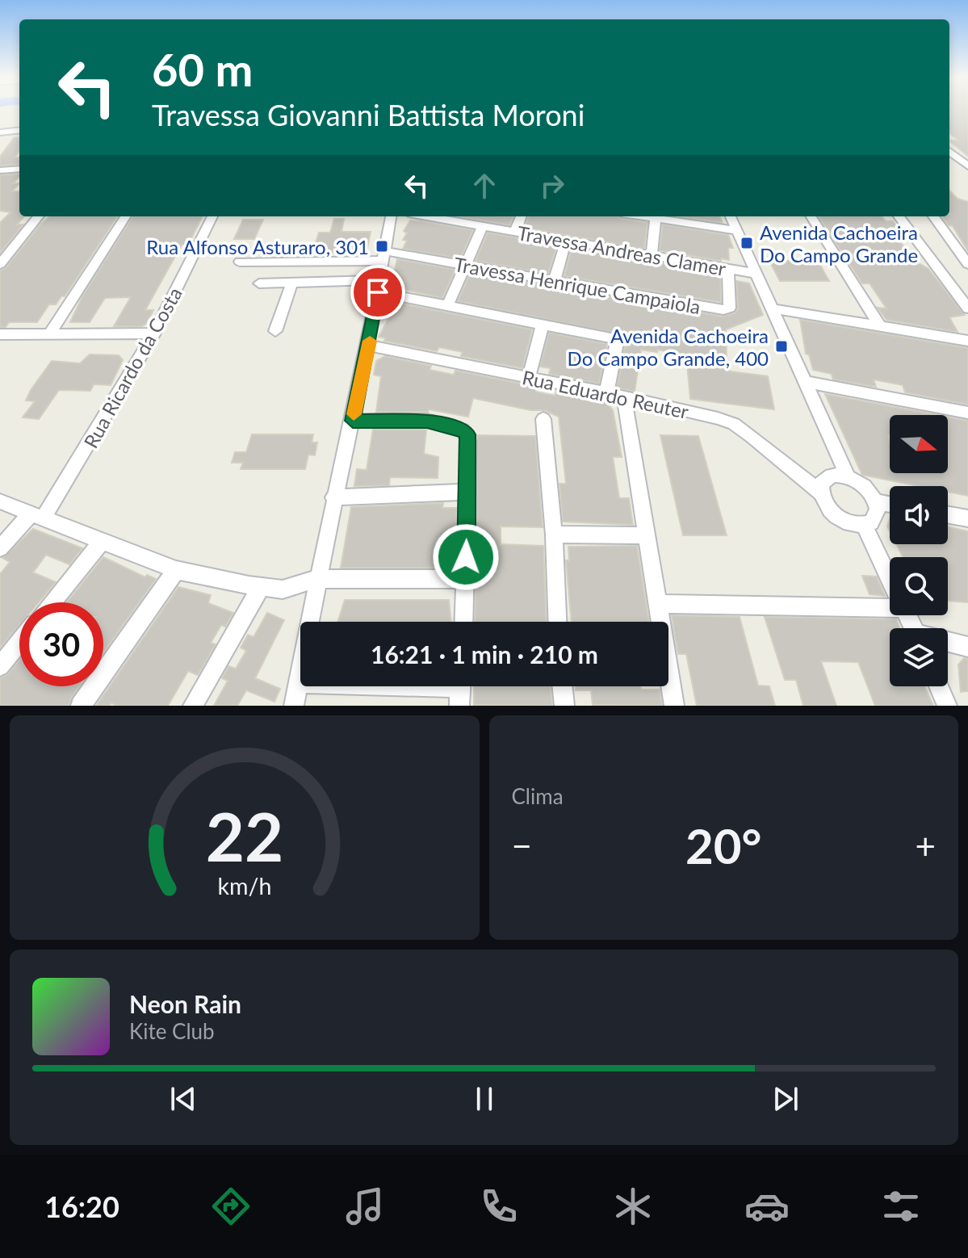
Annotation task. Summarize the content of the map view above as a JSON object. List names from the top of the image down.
{
  "streets": {
    "street": [
      "Travessa Andreas Clamer",
      "Travessa Henrique Campaiola",
      "Rua Ricardo da Costa",
      "Rua Eduardo Reuter"
    ]
  },
  "crossings": [
    ["Travessa Andreas Clamer", "Travessa Henrique Campaiola"]
  ],
  "places": {
    "transit": ["Avenida Cachoeira Do Campo Grande", "Rua Alfonso Asturaro, 301", "Avenida Cachoeira Do Campo Grande, 400"]
  },
  "north": "right",
  "page": {
    "turn": ["60 m", "Travessa Giovanni Battista Moroni"],
    "limit": "30",
    "trip": "16:21 · 1 min · 210 m",
    "tile": "Clima",
    "heat": ["−", "20°", "+"],
    "song": ["Neon Rain", "Kite Club"],
    "tabs": "16:20",
    "gauge": ["22", "km/h"]
  }
}
